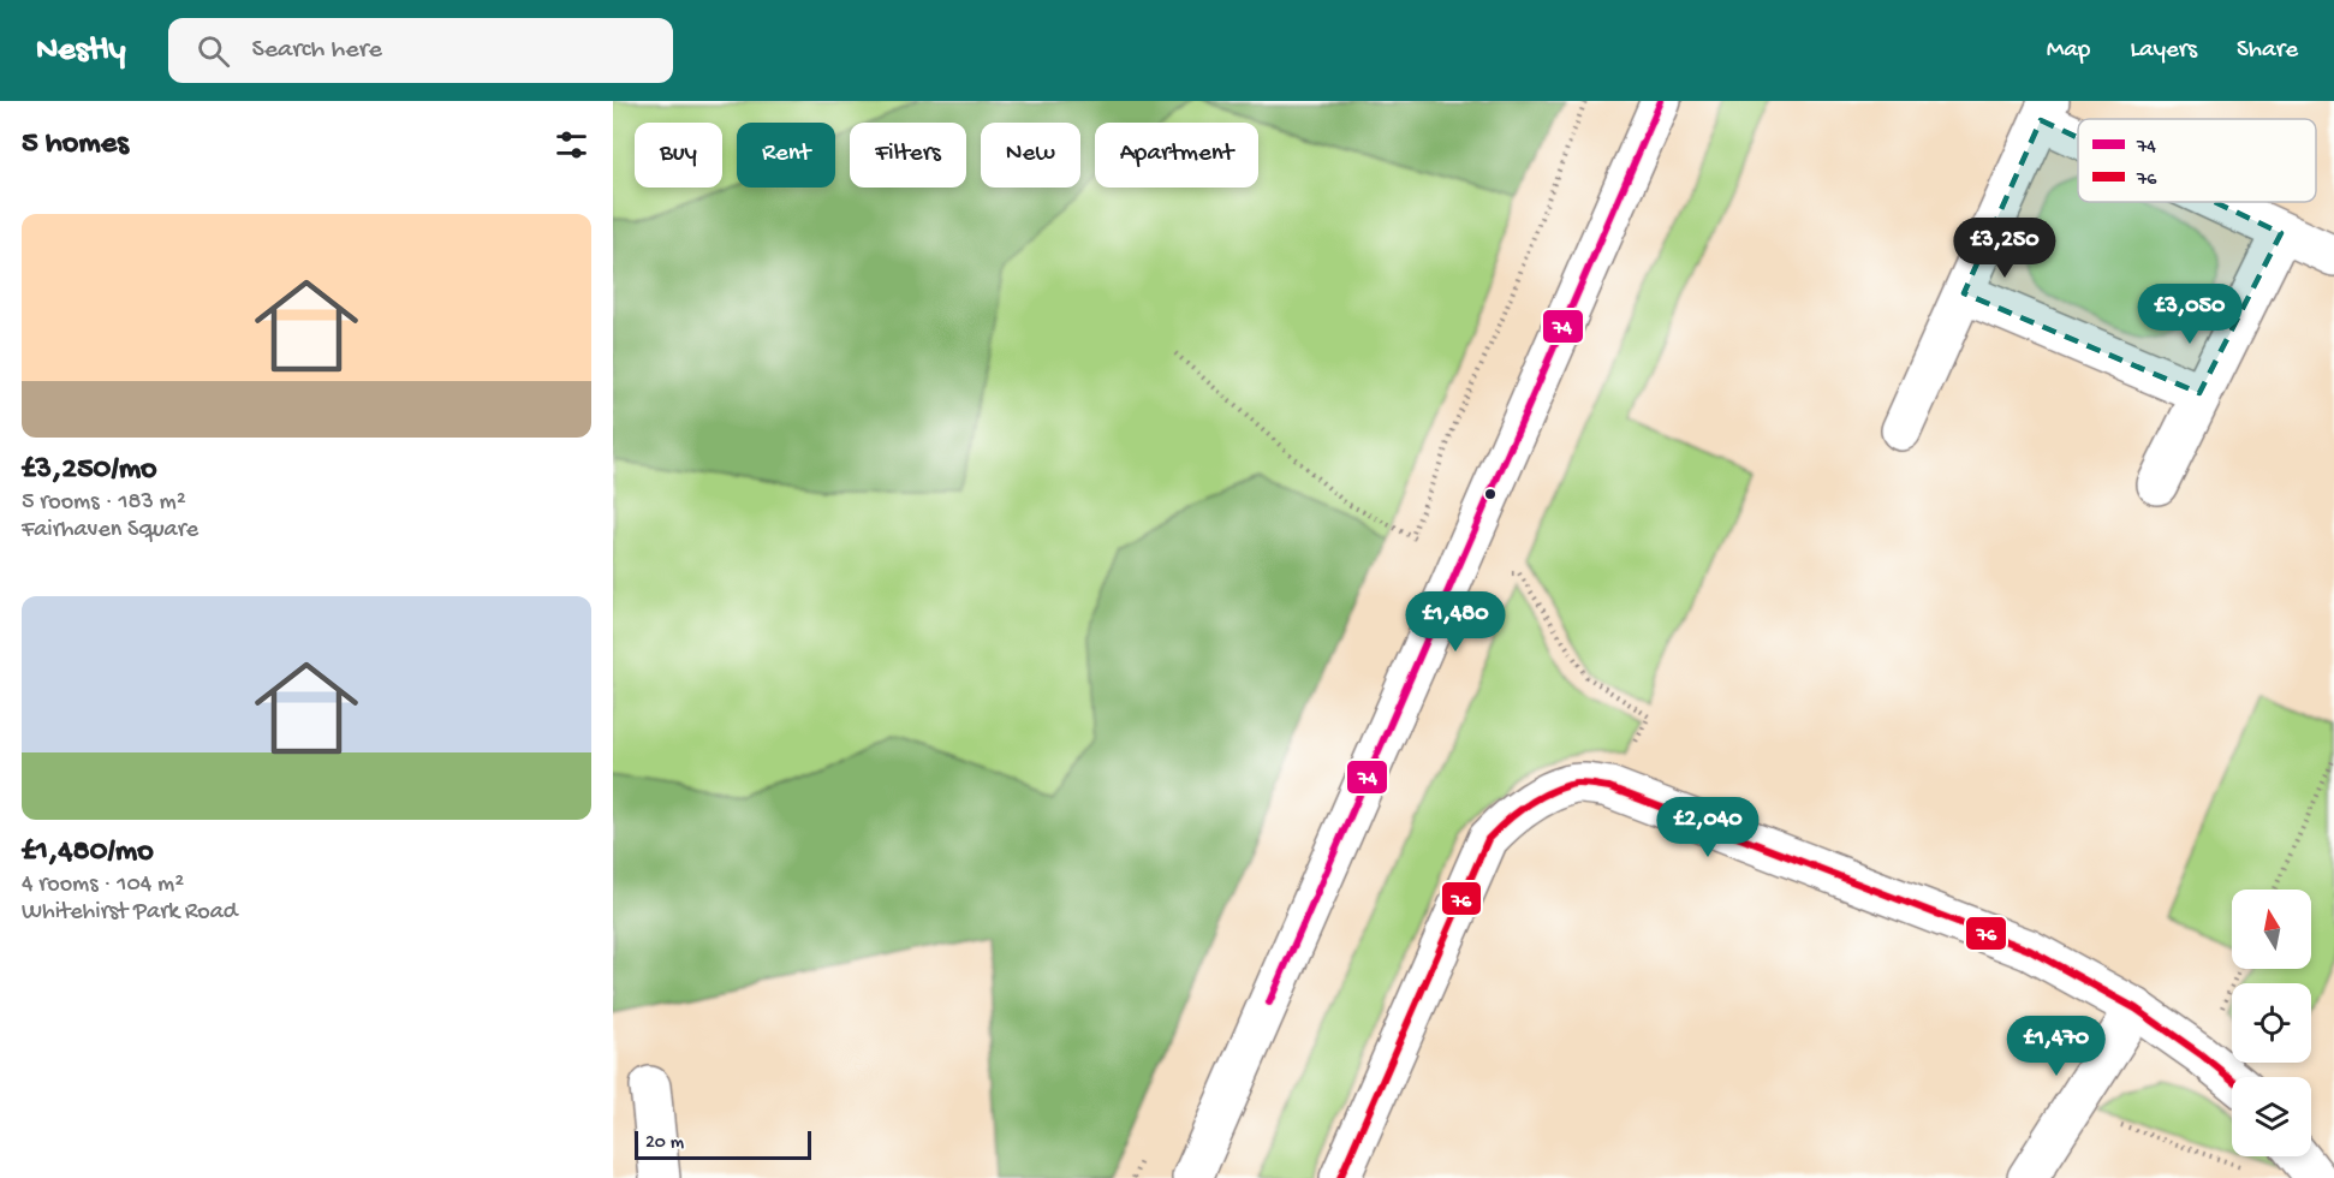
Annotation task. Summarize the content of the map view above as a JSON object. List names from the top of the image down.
{
  "lines": ["transit line 74", "transit line 76"],
  "legend": ["74", "76"],
  "scale_bar": "20 m",
  "north": "top",
  "page": {
    "header": "Nestly",
    "search": "Search here",
    "nav": ["Map", "Layers", "Share"],
    "heading": "5 homes",
    "chip": [
      "Buy",
      "Rent",
      "Filters",
      "New",
      "Apartment"
    ],
    "list": [
      {
        "name": "£3,250/mo",
        "note": "5 rooms · 183 m² · Fairhaven Square"
      },
      {
        "name": "£1,480/mo",
        "note": "4 rooms · 104 m² · Whitehirst Park Road"
      }
    ],
    "price": [
      "£3,250",
      "£3,050",
      "£1,480",
      "£2,040",
      "£1,470"
    ],
    "scale": "20 m"
  }
}
